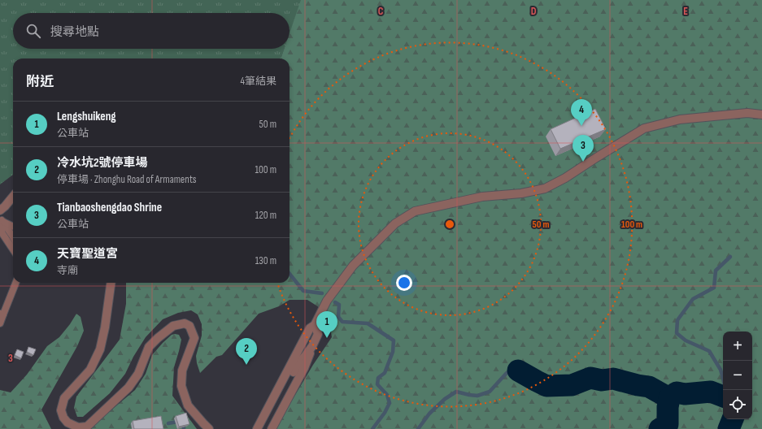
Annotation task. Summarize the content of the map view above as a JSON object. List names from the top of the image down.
{
  "page": {
    "search": "搜尋地點",
    "heading": ["附近", "4筆結果"],
    "pins": [
      "4",
      "3",
      "1",
      "2"
    ],
    "list": [
      {
        "mark": "1",
        "name": "Lengshuikeng",
        "note": "公車站",
        "value": "50 m"
      },
      {
        "mark": "2",
        "name": "冷水坑2號停車場",
        "note": "停車場 · Zhonghu Road of Armaments",
        "value": "100 m"
      },
      {
        "mark": "3",
        "name": "Tianbaoshengdao Shrine",
        "note": "公車站",
        "value": "120 m"
      },
      {
        "mark": "4",
        "name": "天寶聖道宮",
        "note": "寺廟",
        "value": "130 m"
      }
    ],
    "map_buttons": ["+", "−"]
  },
  "grid": {
    "columns": ["C", "D", "E"],
    "rows": ["3"]
  },
  "rings": ["50 m", "100 m"]
}
